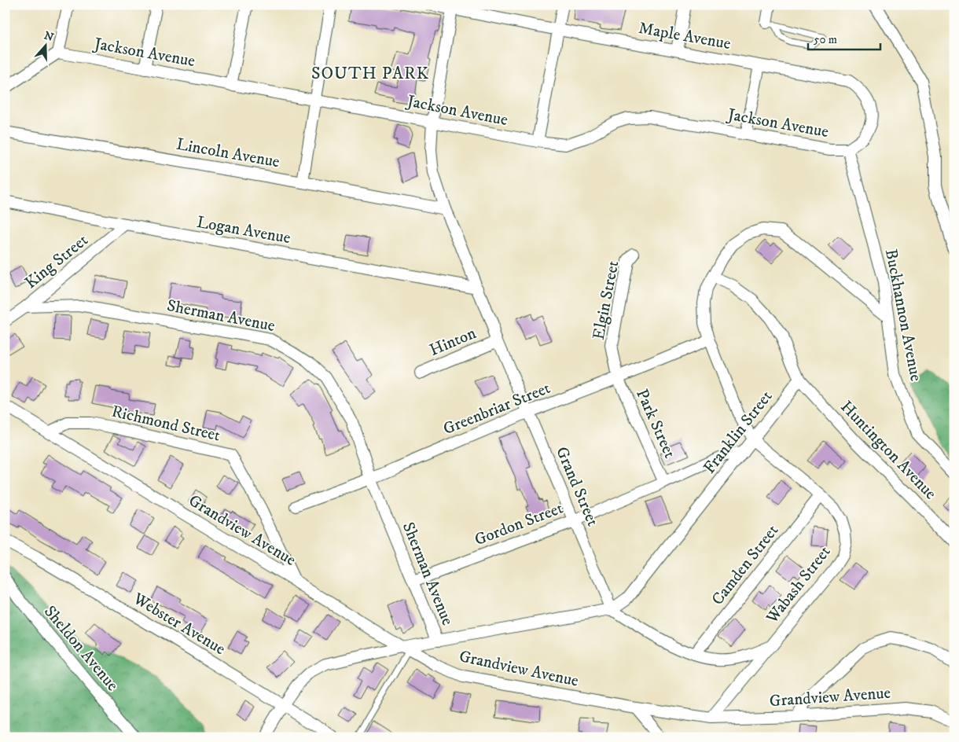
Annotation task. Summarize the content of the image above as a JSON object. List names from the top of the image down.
{
  "streets": {
    "street": [
      "Maple Avenue",
      "Jackson Avenue",
      "Lincoln Avenue",
      "Logan Avenue",
      "King Street",
      "Elgin Street",
      "Buckhannon Avenue",
      "Sherman Avenue",
      "Hinton",
      "Greenbriar Street",
      "Richmond Street",
      "Park Street",
      "Franklin Street",
      "Huntington Avenue",
      "Grand Street",
      "Gordon Street",
      "Grandview Avenue",
      "Camden Street",
      "Wabash Street",
      "Webster Avenue",
      "Sheldon Avenue"
    ]
  },
  "crossings": [
    ["Maple Avenue", "Jackson Avenue"],
    ["Maple Avenue", "Buckhannon Avenue"],
    ["Maple Avenue", "Grand Street"],
    ["Jackson Avenue", "Buckhannon Avenue"],
    ["Jackson Avenue", "Grand Street"],
    ["Lincoln Avenue", "Grand Street"],
    ["Logan Avenue", "King Street"],
    ["Logan Avenue", "Grand Street"],
    ["King Street", "Sherman Avenue"],
    ["Elgin Street", "Greenbriar Street"],
    ["Elgin Street", "Park Street"],
    ["Sherman Avenue", "Greenbriar Street"],
    ["Sherman Avenue", "Gordon Street"],
    ["Hinton", "Grand Street"],
    ["Greenbriar Street", "Park Street"],
    ["Greenbriar Street", "Grand Street"],
    ["Richmond Street", "Grandview Avenue"],
    ["Park Street", "Gordon Street"],
    ["Franklin Street", "Huntington Avenue"],
    ["Franklin Street", "Grand Street"],
    ["Franklin Street", "Gordon Street"],
    ["Franklin Street", "Wabash Street"],
    ["Grand Street", "Gordon Street"],
    ["Grandview Avenue", "Wabash Street"],
    ["Camden Street", "Wabash Street"]
  ],
  "districts": ["SOUTH PARK"],
  "scale_bar": "50 m",
  "north": "top"
}
